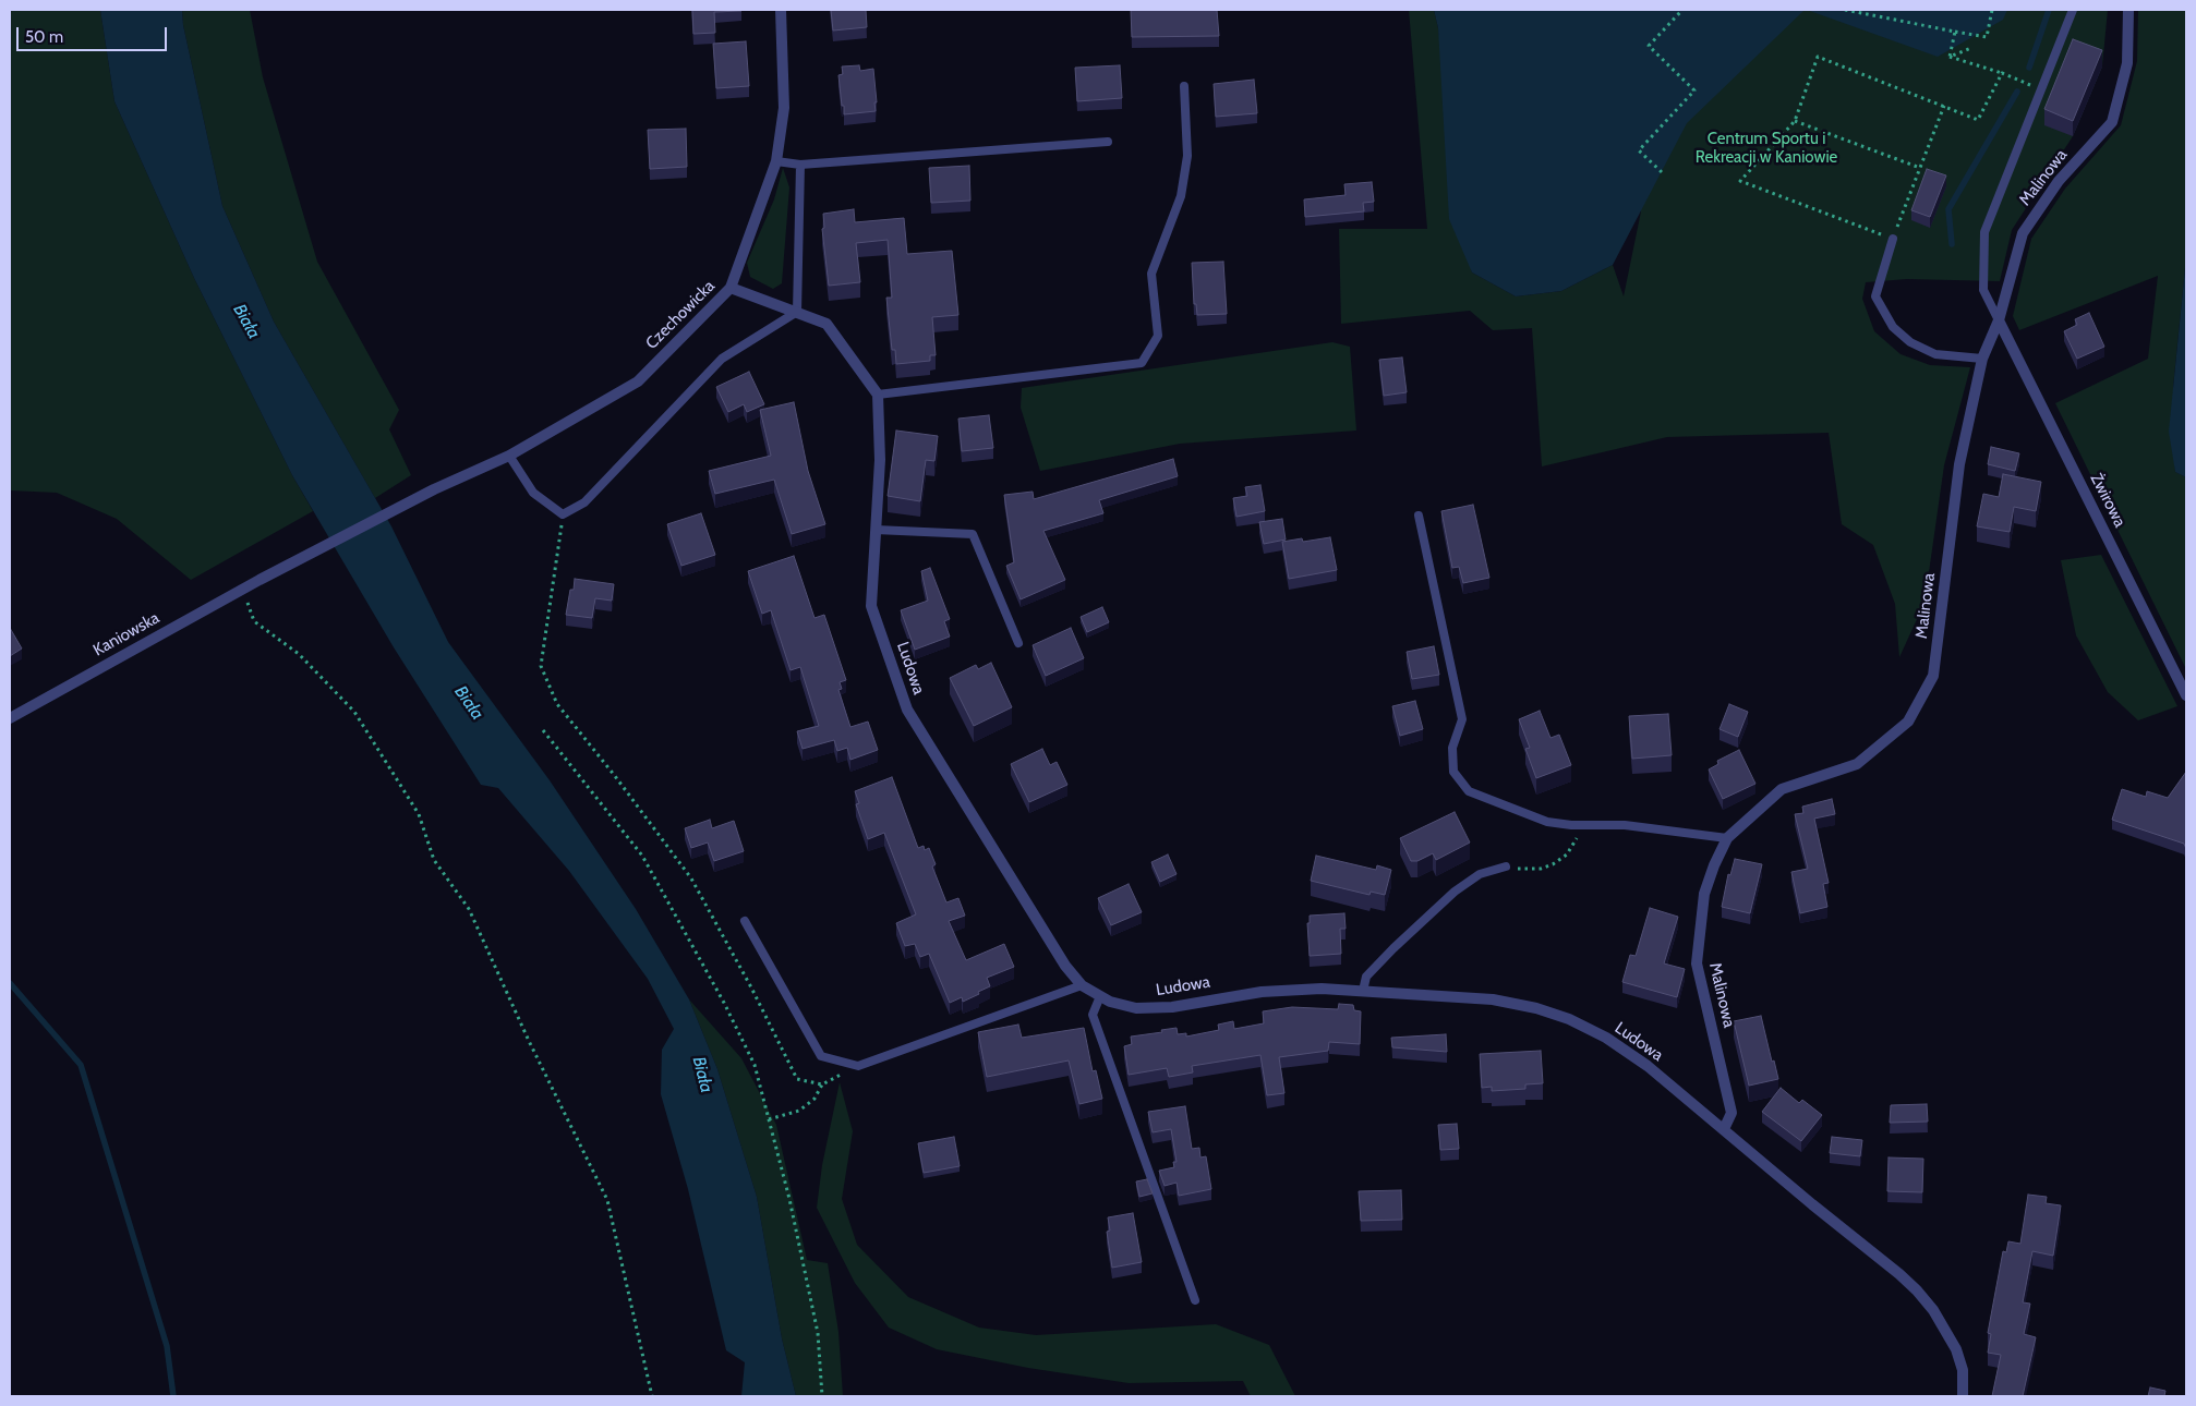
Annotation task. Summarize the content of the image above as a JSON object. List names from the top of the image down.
{
  "streets": {
    "street": [
      "Malinowa",
      "Czechowicka",
      "Żwirowa",
      "Kaniowska",
      "Ludowa"
    ]
  },
  "crossings": [
    ["Malinowa", "Żwirowa"],
    ["Malinowa", "Ludowa"],
    ["Czechowicka", "Kaniowska"]
  ],
  "water": ["Biała"],
  "parks": ["Centrum Sportu i Rekreacji w Kaniowie"],
  "scale_bar": "50 m"
}
